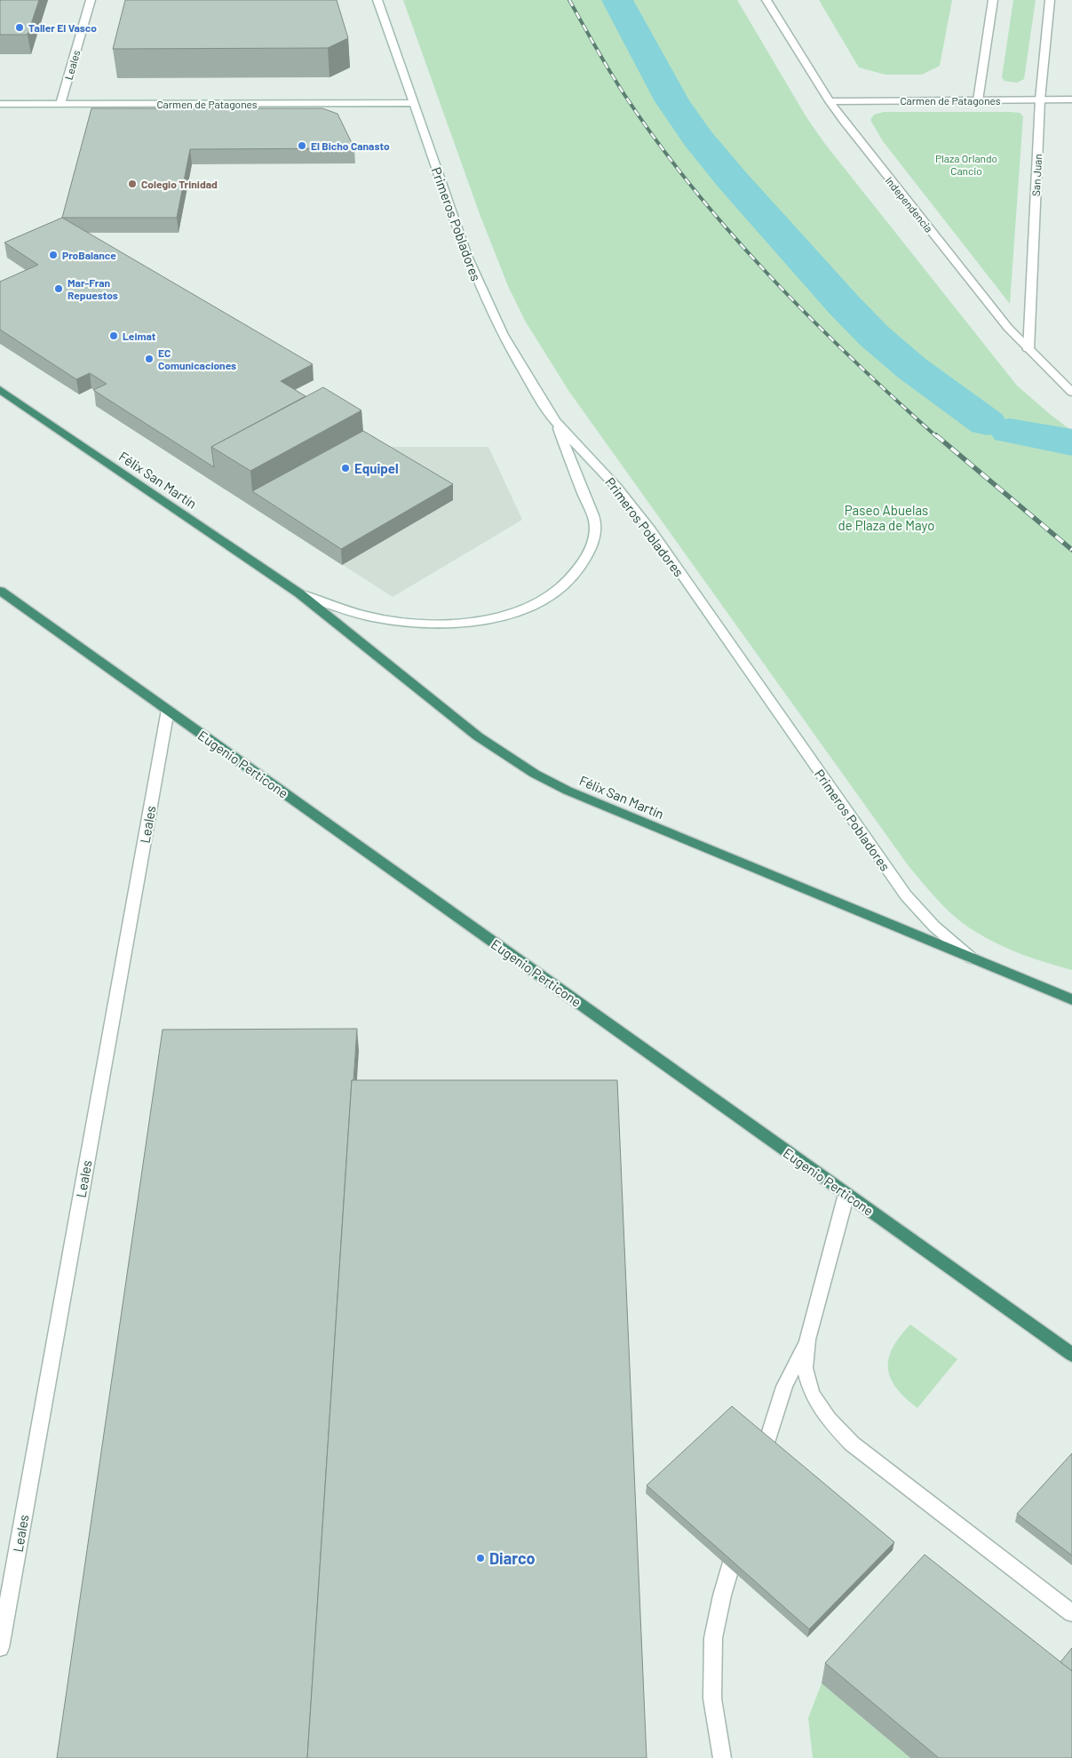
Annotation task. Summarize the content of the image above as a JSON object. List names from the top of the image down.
{
  "streets": {
    "highway": ["Félix San Martín", "Eugenio Perticone"],
    "street": [
      "Leales",
      "Carmen de Patagones",
      "San Juan",
      "Independencia",
      "Primeros Pobladores"
    ]
  },
  "crossings": [
    ["Leales", "Carmen de Patagones"],
    ["Leales", "Eugenio Perticone"],
    ["Carmen de Patagones", "San Juan"],
    ["Carmen de Patagones", "Independencia"],
    ["Carmen de Patagones", "Primeros Pobladores"],
    ["San Juan", "Independencia"],
    ["Primeros Pobladores", "Félix San Martín"]
  ],
  "parks": ["Plaza Orlando Cancio", "Paseo Abuelas de Plaza de Mayo"],
  "places": [
    "Taller El Vasco",
    "El Bicho Canasto",
    "Colegio Trinidad",
    "ProBalance",
    "Mar-Fran Repuestos",
    "Leimat",
    "EC Comunicaciones",
    "Equipel",
    "Diarco"
  ]
}
